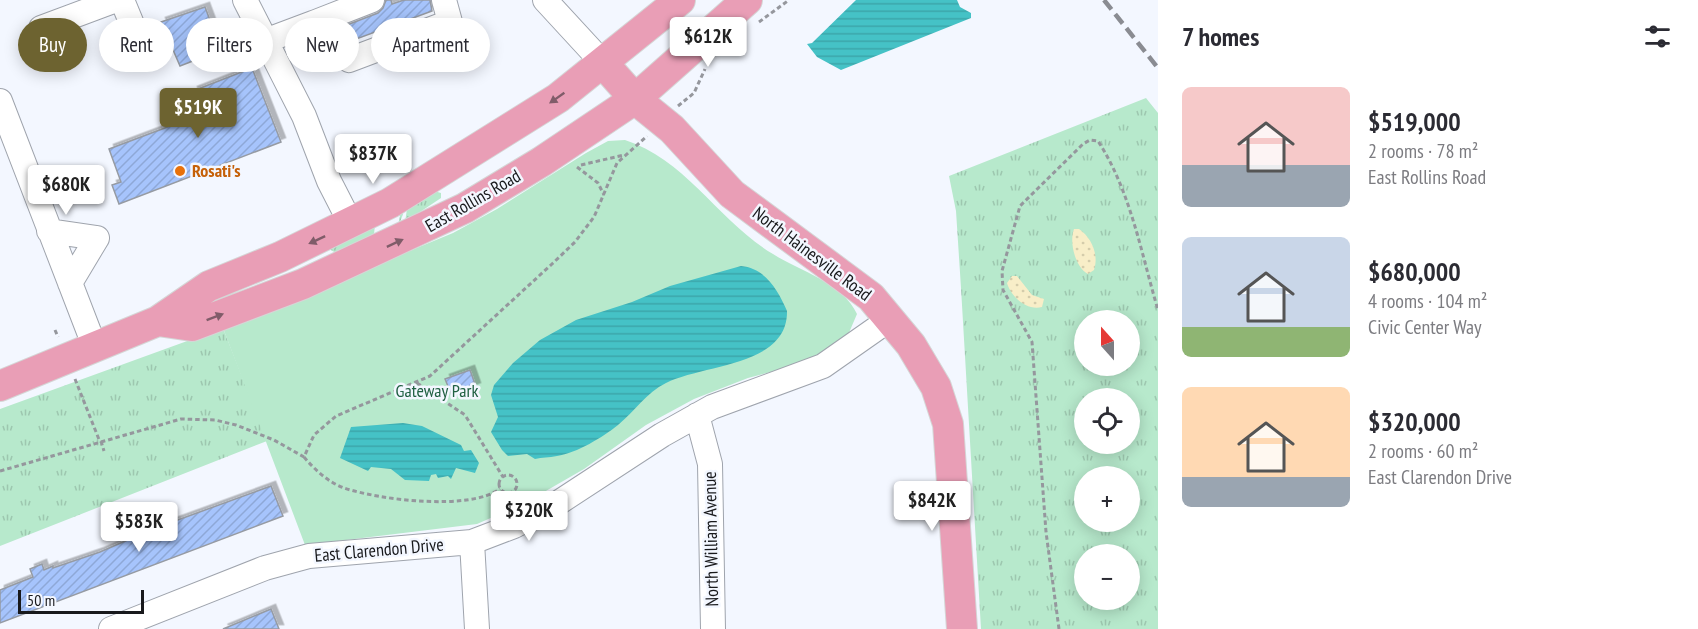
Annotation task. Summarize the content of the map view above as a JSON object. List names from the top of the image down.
{
  "streets": {
    "main road": ["East Rollins Road", "North Hainesville Road"],
    "street": ["North William Avenue", "East Clarendon Drive"]
  },
  "crossings": [
    ["East Rollins Road", "North Hainesville Road"],
    ["North Hainesville Road", "East Clarendon Drive"],
    ["North William Avenue", "East Clarendon Drive"]
  ],
  "parks": ["Gateway Park"],
  "places": ["Rosati's"],
  "scale_bar": "50 m",
  "north": "top",
  "page": {
    "heading": "7 homes",
    "price": [
      "$612K",
      "$519K",
      "$837K",
      "$680K",
      "$842K",
      "$320K",
      "$583K"
    ],
    "chip": [
      "Buy",
      "Rent",
      "Filters",
      "New",
      "Apartment"
    ],
    "list": [
      {
        "name": "$519,000",
        "note": "2 rooms · 78 m² · East Rollins Road"
      },
      {
        "name": "$680,000",
        "note": "4 rooms · 104 m² · Civic Center Way"
      },
      {
        "name": "$320,000",
        "note": "2 rooms · 60 m² · East Clarendon Drive"
      }
    ],
    "map_buttons": ["+", "−"],
    "scale": "50 m"
  }
}
